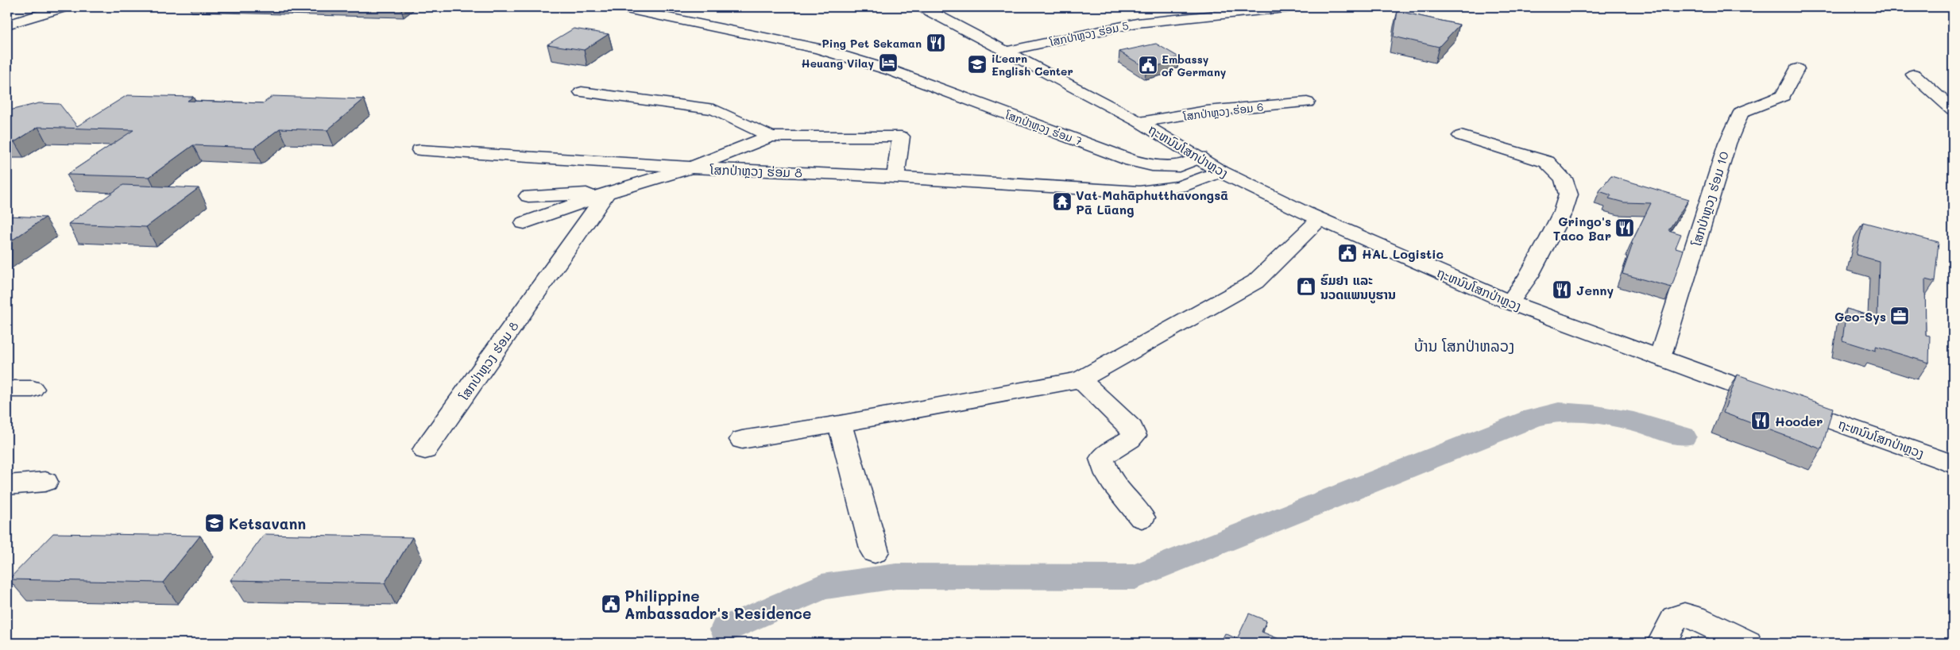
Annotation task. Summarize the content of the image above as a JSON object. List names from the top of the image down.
{
  "streets": {
    "street": [
      "ໂສກປ່າຫຼວງ ຮ່ອມ 5",
      "ໂສກປ່າຫຼວງ ຮ່ອມ 6",
      "ໂສກປ່າຫຼວງ ຮ່ອມ 7",
      "ຖະຫນົນໂສກປ່າຫຼວງ",
      "ໂສກປ່າຫຼວງ ຮ່ອມ 8",
      "ໂສກປ່າຫຼວງ ຮ່ອມ 10"
    ]
  },
  "crossings": [
    ["ໂສກປ່າຫຼວງ ຮ່ອມ 5", "ຖະຫນົນໂສກປ່າຫຼວງ"],
    ["ໂສກປ່າຫຼວງ ຮ່ອມ 6", "ຖະຫນົນໂສກປ່າຫຼວງ"],
    ["ໂສກປ່າຫຼວງ ຮ່ອມ 7", "ຖະຫນົນໂສກປ່າຫຼວງ"],
    ["ຖະຫນົນໂສກປ່າຫຼວງ", "ໂສກປ່າຫຼວງ ຮ່ອມ 8"],
    ["ຖະຫນົນໂສກປ່າຫຼວງ", "ໂສກປ່າຫຼວງ ຮ່ອມ 10"]
  ],
  "districts": ["ບ້ານ ໂສກປ່າຫລວງ"],
  "places": {
    "restaurant": [
      "Ping Pet Sekaman",
      "Gringo's Taco Bar",
      "Jenny",
      "Hooder"
    ],
    "hotel": ["Heuang Vilay"],
    "school or university": ["iLearn English Center", "Ketsavann"],
    "public building": ["Embassy of Germany", "HAL Logistic", "Philippine Ambassador's Residence"],
    "temple": ["Vat Mahāphutthavongsā Pā Lūang"],
    "shop": ["ຮົມຢາ ແລະ ນວດແພນບູຮານ"],
    "office": ["Geo-Sys"]
  }
}
